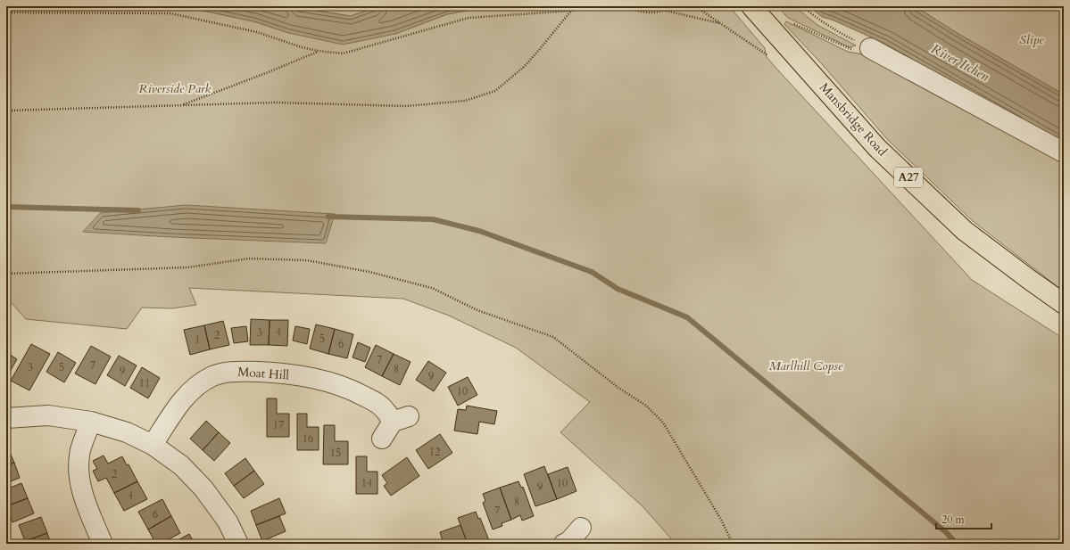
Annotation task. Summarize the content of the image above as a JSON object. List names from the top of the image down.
{
  "streets": {
    "main road": ["Mansbridge Road", "A27"],
    "street": ["Moat Hill"]
  },
  "water": ["River Itchen"],
  "parks": ["Slipe", "Riverside Park", "Marlhill Copse"],
  "house_numbers": [
    "3",
    "4",
    "2",
    "5",
    "1",
    "6",
    "7",
    "7",
    "3",
    "5",
    "8",
    "9",
    "9",
    "11",
    "10",
    "17",
    "16",
    "12",
    "15",
    "2",
    "14",
    "10",
    "9",
    "4",
    "8",
    "7",
    "6"
  ],
  "scale_bar": "20 m"
}
